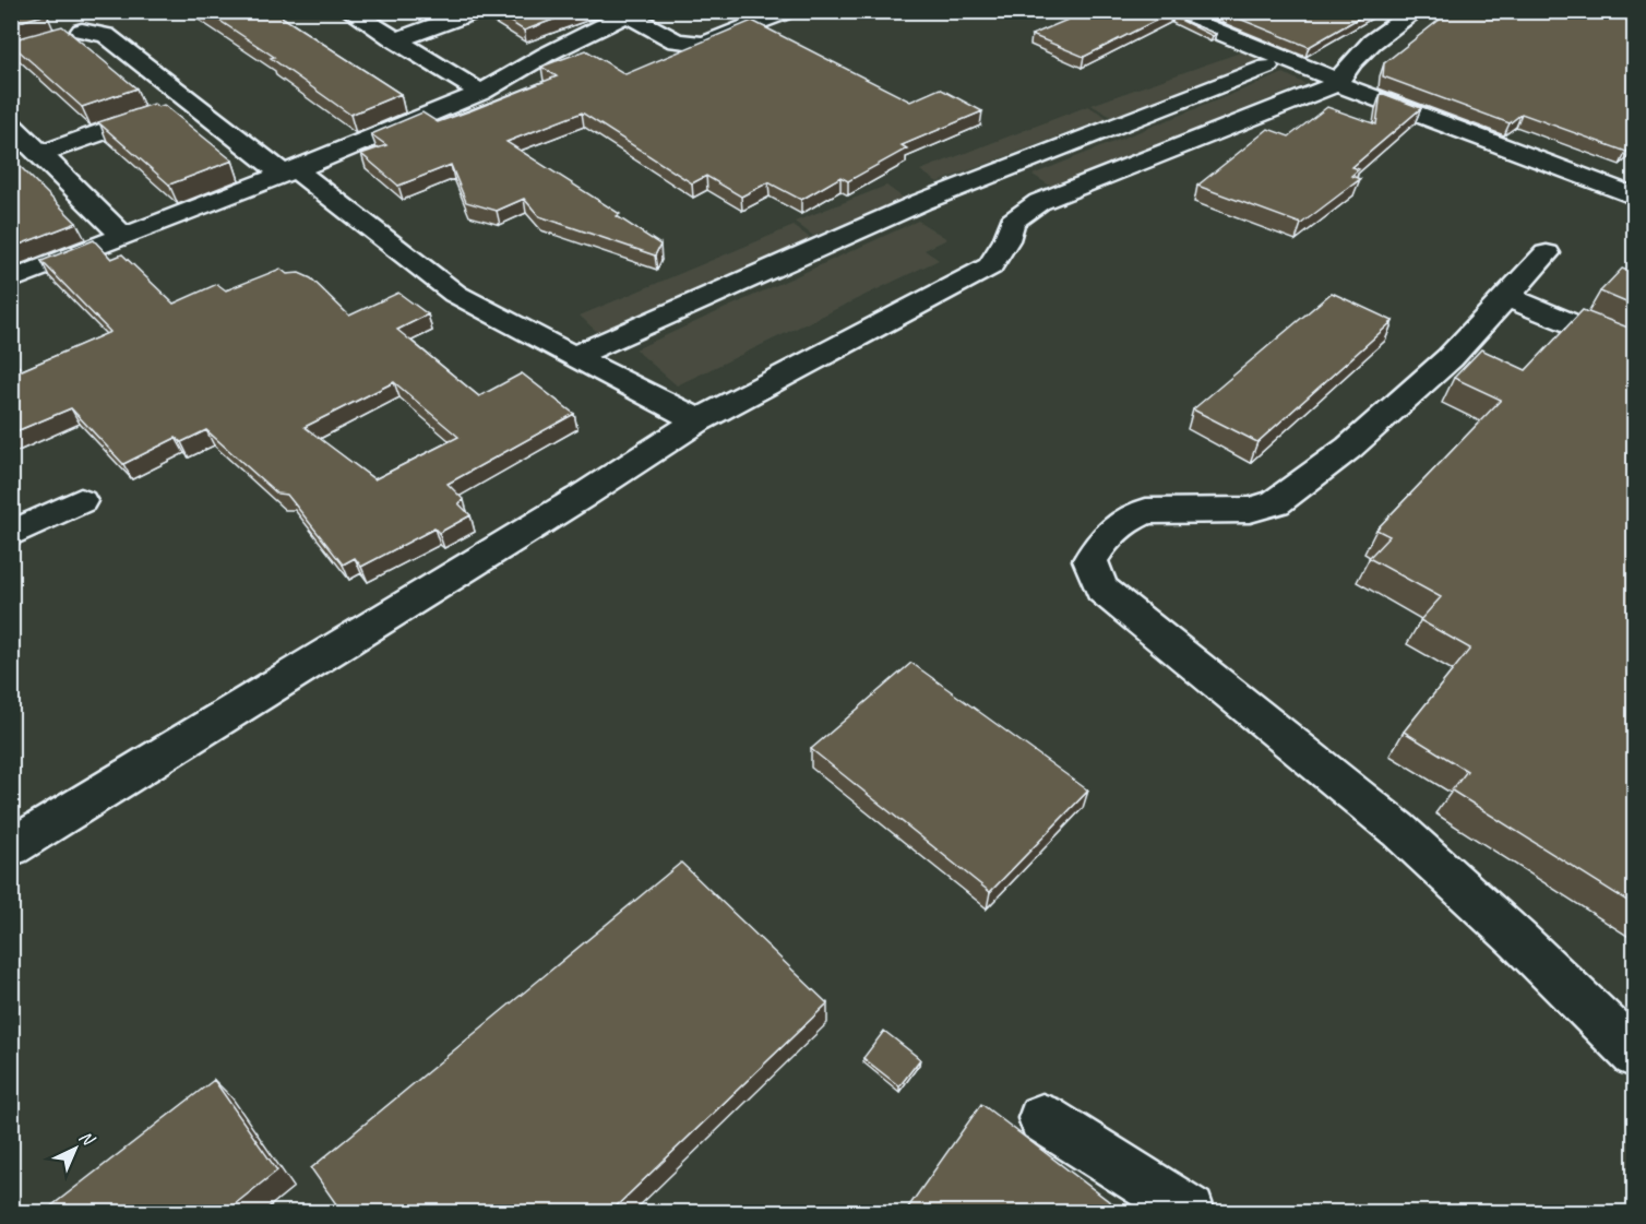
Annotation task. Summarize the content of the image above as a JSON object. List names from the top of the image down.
{
  "north": "top right"
}
